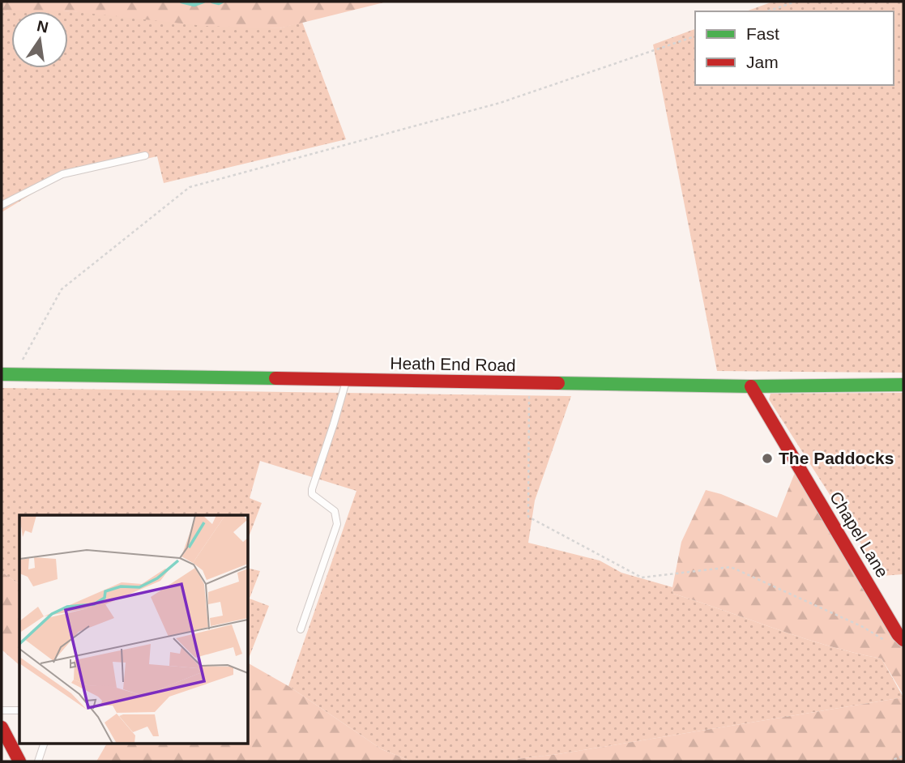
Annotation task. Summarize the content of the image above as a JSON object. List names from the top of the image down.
{
  "streets": {
    "main road": ["Heath End Road", "Chapel Lane"]
  },
  "crossings": [
    ["Heath End Road", "Chapel Lane"]
  ],
  "places": ["The Paddocks"],
  "legend": ["Fast", "Jam"],
  "north": "top"
}
